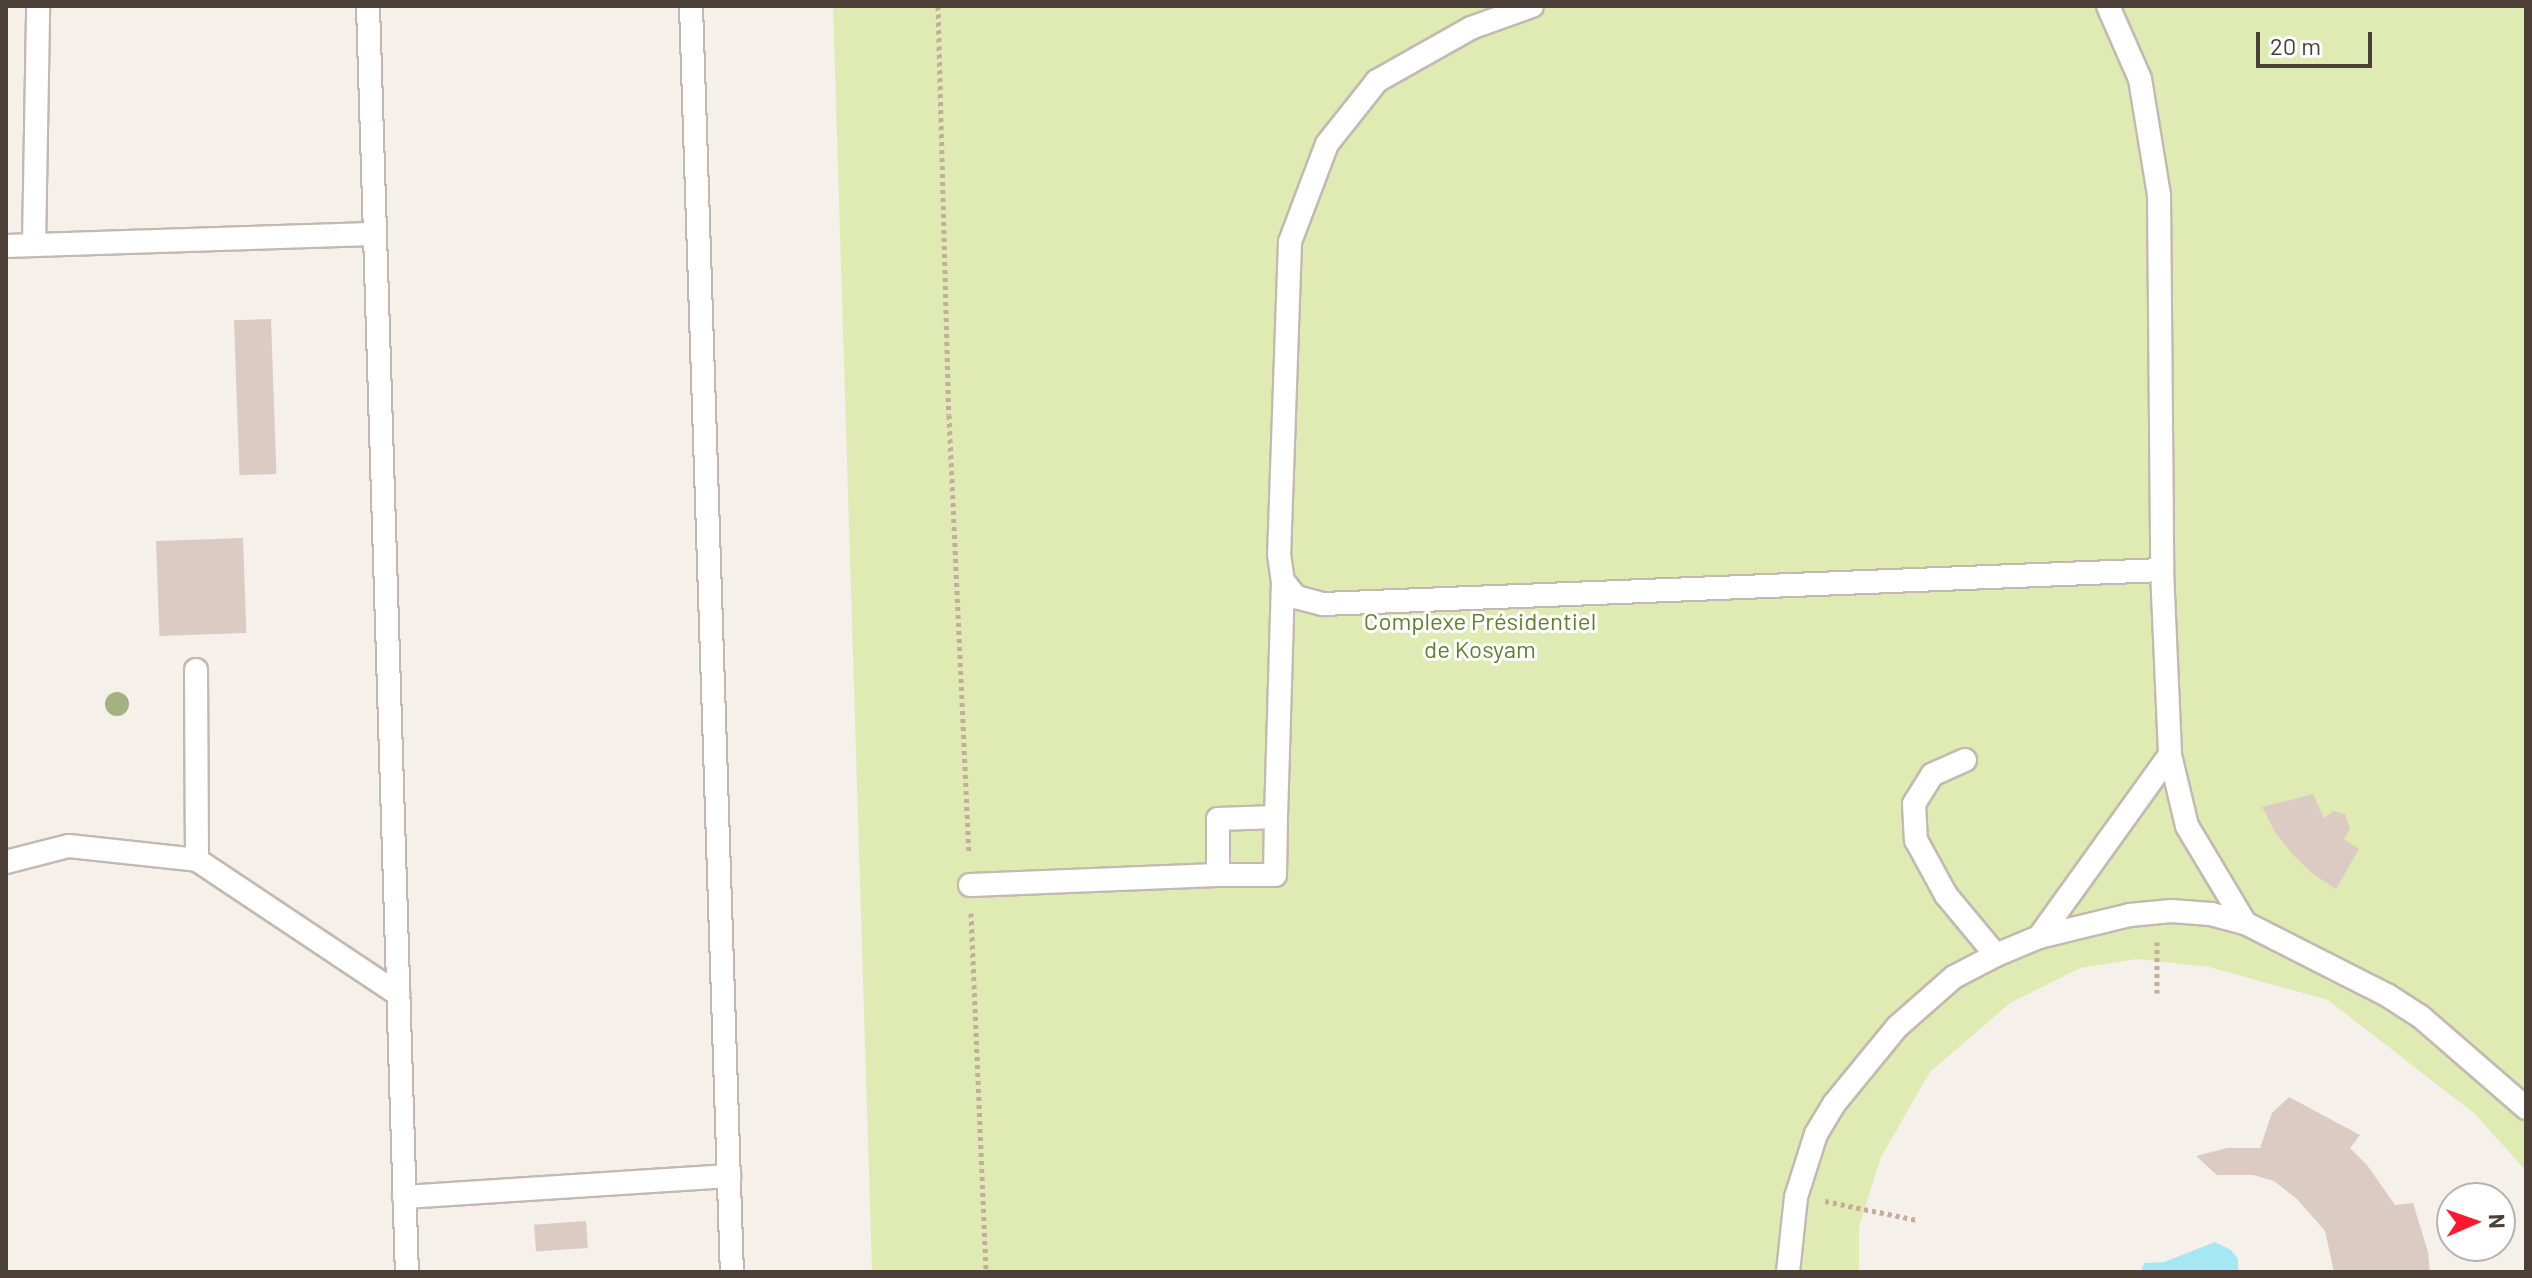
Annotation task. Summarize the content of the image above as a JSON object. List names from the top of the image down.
{
  "parks": ["Complexe Présidentiel de Kosyam"],
  "scale_bar": "20 m",
  "north": "right"
}
